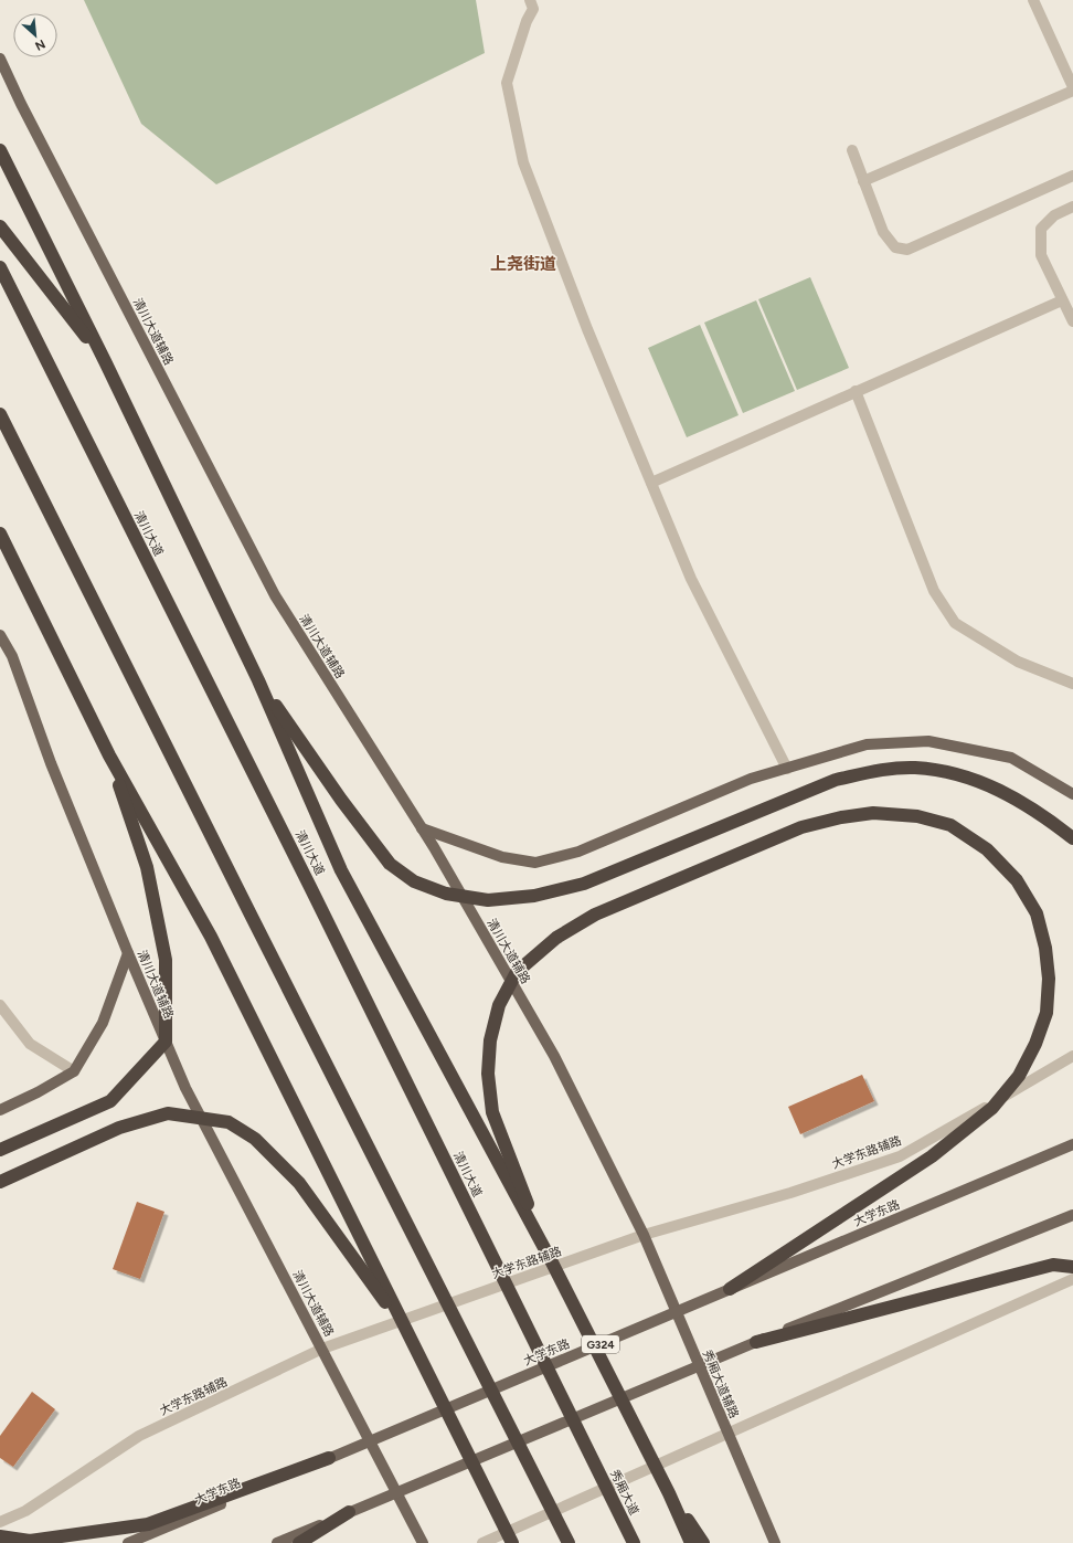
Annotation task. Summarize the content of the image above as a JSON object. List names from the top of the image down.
{
  "streets": {
    "highway": ["清川大道", "秀厢大道"],
    "main road": [
      "清川大道辅路",
      "大学东路",
      "G324",
      "秀厢大道辅路"
    ],
    "street": ["大学东路辅路"]
  },
  "crossings": [
    ["清川大道辅路", "大学东路辅路"],
    ["清川大道辅路", "秀厢大道辅路"],
    ["清川大道", "秀厢大道"],
    ["大学东路辅路", "秀厢大道辅路"]
  ],
  "districts": ["上尧街道"],
  "north": "bottom right"
}
